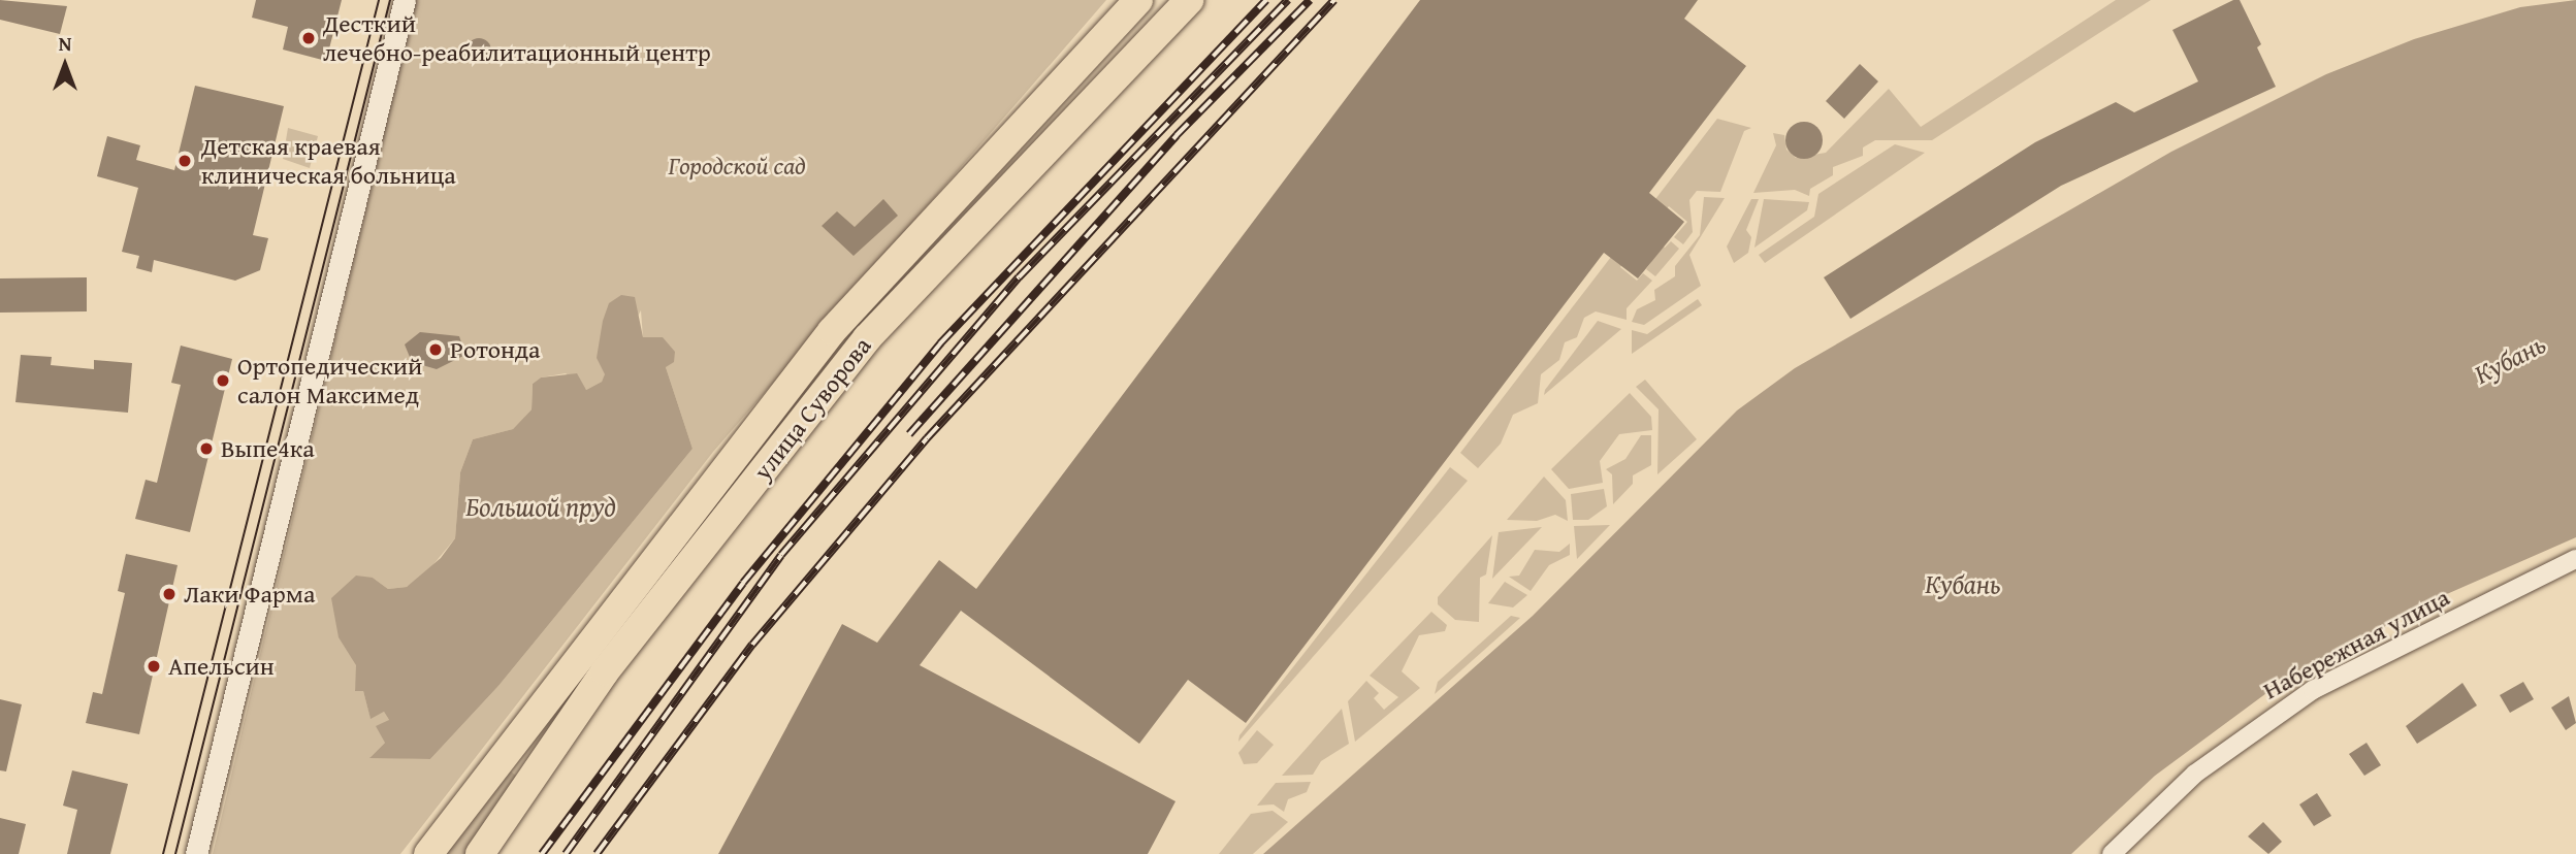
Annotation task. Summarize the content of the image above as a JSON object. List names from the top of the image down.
{
  "streets": {
    "main road": ["улица Суворова"],
    "street": ["Набережная улица"]
  },
  "water": ["Кубань", "Большой пруд"],
  "parks": ["Городской сад"],
  "places": [
    "Десткий лечебно-реабилитационный центр",
    "Детская краевая клиническая больница",
    "Ротонда",
    "Ортопедический салон Максимед",
    "Выпе4ка",
    "Лаки Фарма",
    "Апельсин"
  ],
  "north": "top"
}
